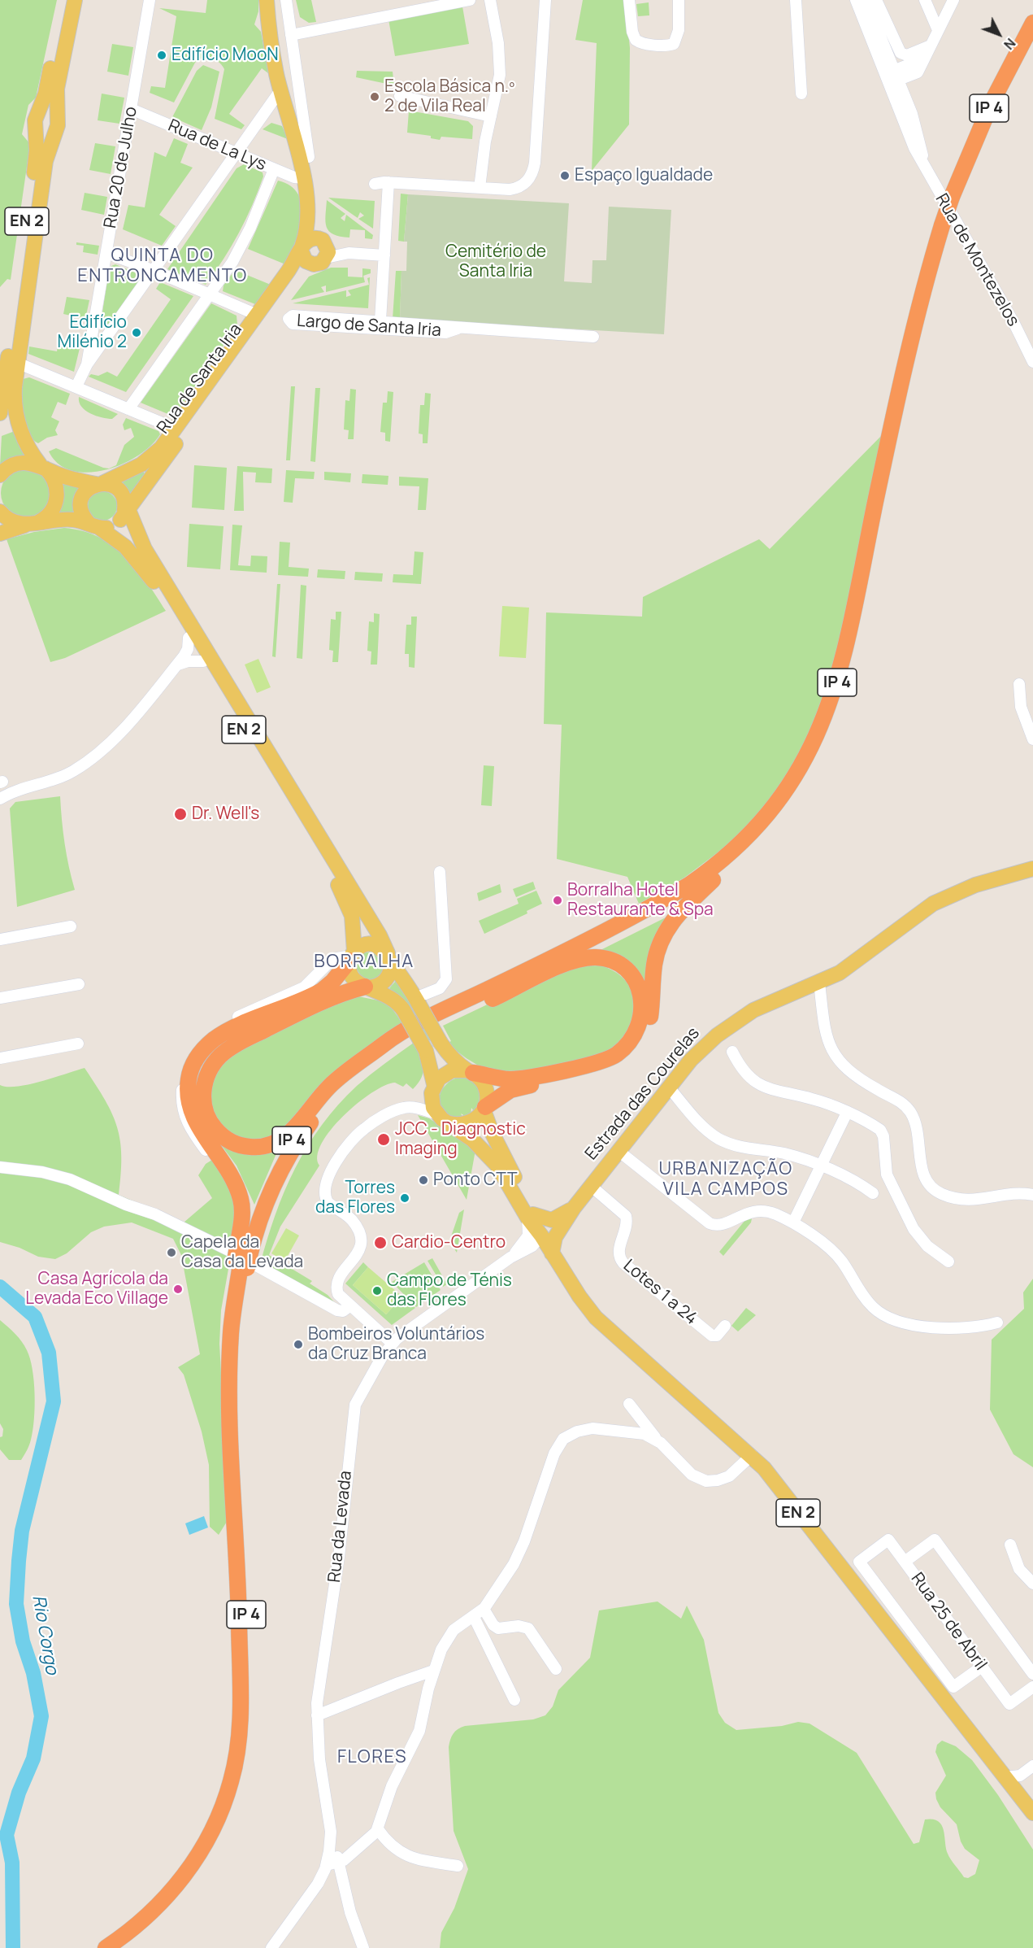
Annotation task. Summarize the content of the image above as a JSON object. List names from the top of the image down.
{
  "streets": {
    "highway": ["IP 4"],
    "main road": ["EN 2", "Rua de Santa Iria", "Estrada das Courelas"],
    "street": [
      "Rua de La Lys",
      "Rua 20 de Julho",
      "Rua de Montezelos",
      "Largo de Santa Iria",
      "Lotes 1 a 24",
      "Rua da Levada",
      "Rua 25 de Abril"
    ]
  },
  "crossings": [
    ["Rua de La Lys", "Rua 20 de Julho"],
    ["Rua de La Lys", "Rua de Santa Iria"],
    ["EN 2", "Rua de Santa Iria"],
    ["EN 2", "Estrada das Courelas"],
    ["Estrada das Courelas", "Lotes 1 a 24"]
  ],
  "districts": [
    "QUINTA DO ENTRONCAMENTO",
    "BORRALHA",
    "URBANIZAÇÃO VILA CAMPOS",
    "FLORES"
  ],
  "water": ["Rio Corgo"],
  "parks": ["Cemitério de Santa Iria"],
  "places": [
    "Edifício MooN",
    "Escola Básica n.º 2 de Vila Real",
    "Espaço Igualdade",
    "Edifício Milénio 2",
    "Dr. Well's",
    "Borralha Hotel Restaurante & Spa",
    "JCC - Diagnostic Imaging",
    "Ponto CTT",
    "Torres das Flores",
    "Cardio-Centro",
    "Capela da Casa da Levada",
    "Casa Agrícola da Levada Eco Village",
    "Campo de Ténis das Flores",
    "Bombeiros Voluntários da Cruz Branca"
  ],
  "north": "bottom right"
}
